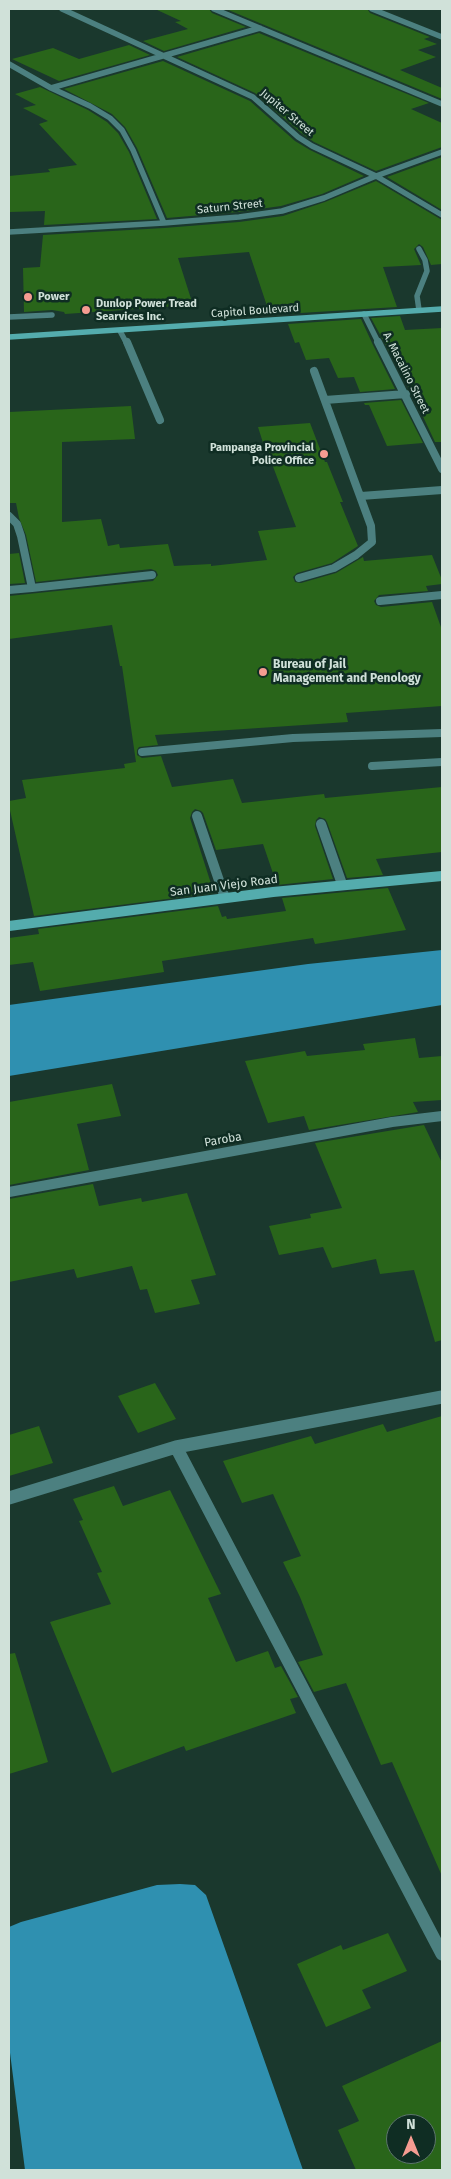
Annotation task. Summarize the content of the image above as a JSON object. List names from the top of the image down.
{
  "streets": {
    "main road": ["Capitol Boulevard", "San Juan Viejo Road"],
    "street": [
      "Jupiter Street",
      "Saturn Street",
      "A. Macalino Street",
      "Paroba"
    ]
  },
  "crossings": [
    ["Jupiter Street", "Saturn Street"],
    ["Capitol Boulevard", "A. Macalino Street"]
  ],
  "places": [
    "Power",
    "Dunlop Power Tread Searvices Inc.",
    "Pampanga Provincial Police Office",
    "Bureau of Jail Management and Penology"
  ],
  "north": "top"
}
